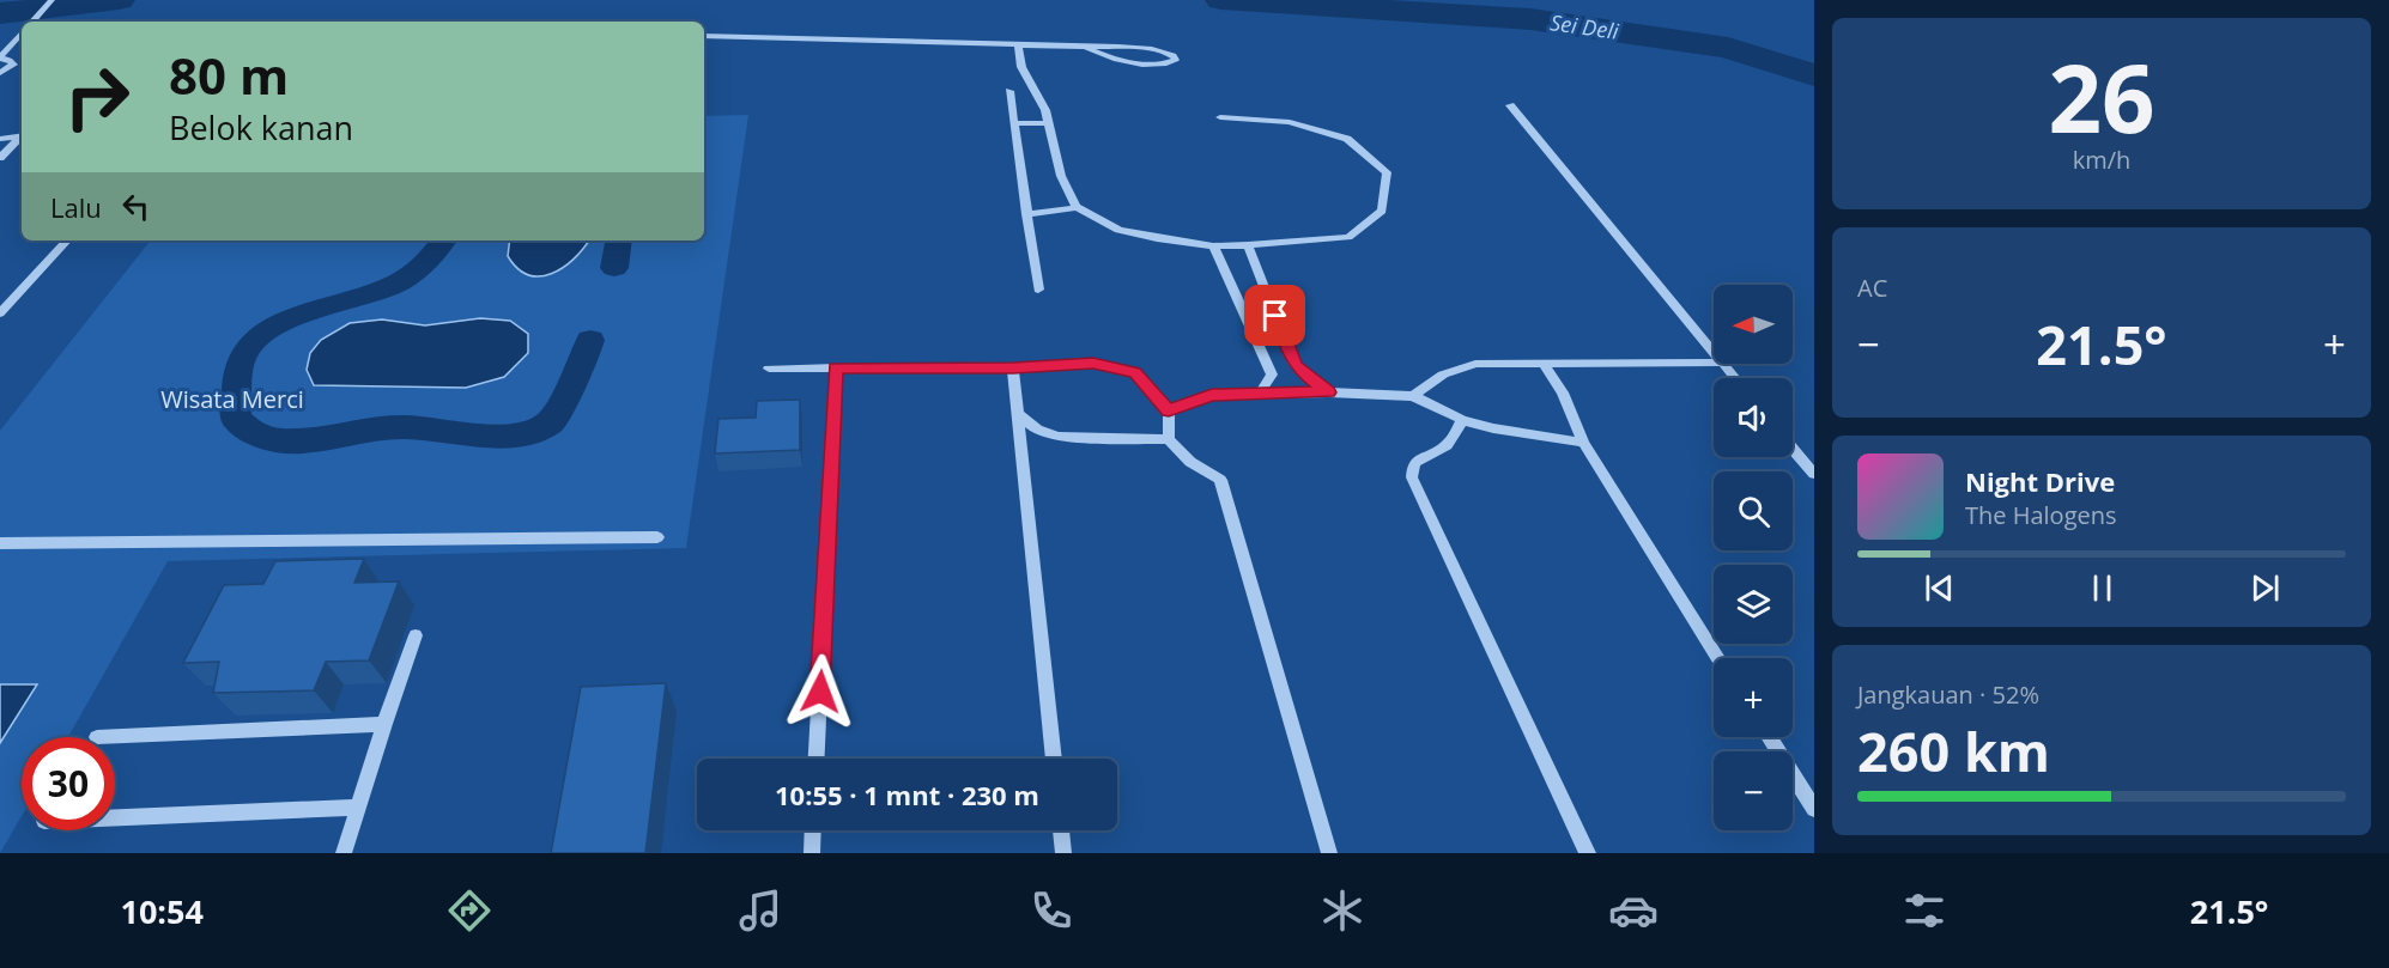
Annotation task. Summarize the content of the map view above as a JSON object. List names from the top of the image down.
{
  "water": ["Sei Deli"],
  "parks": ["Wisata Merci"],
  "north": "left",
  "page": {
    "tile": [
      ["26", "km/h"],
      "AC",
      ["Jangkauan · 52%", "260 km"]
    ],
    "turn": ["80 m", "Belok kanan"],
    "then": "Lalu",
    "map_buttons": ["+", "−"],
    "heat": ["−", "21.5°", "+"],
    "song": ["Night Drive", "The Halogens"],
    "limit": "30",
    "trip": "10:55 · 1 mnt · 230 m",
    "tabs": ["10:54", "21.5°"]
  }
}
